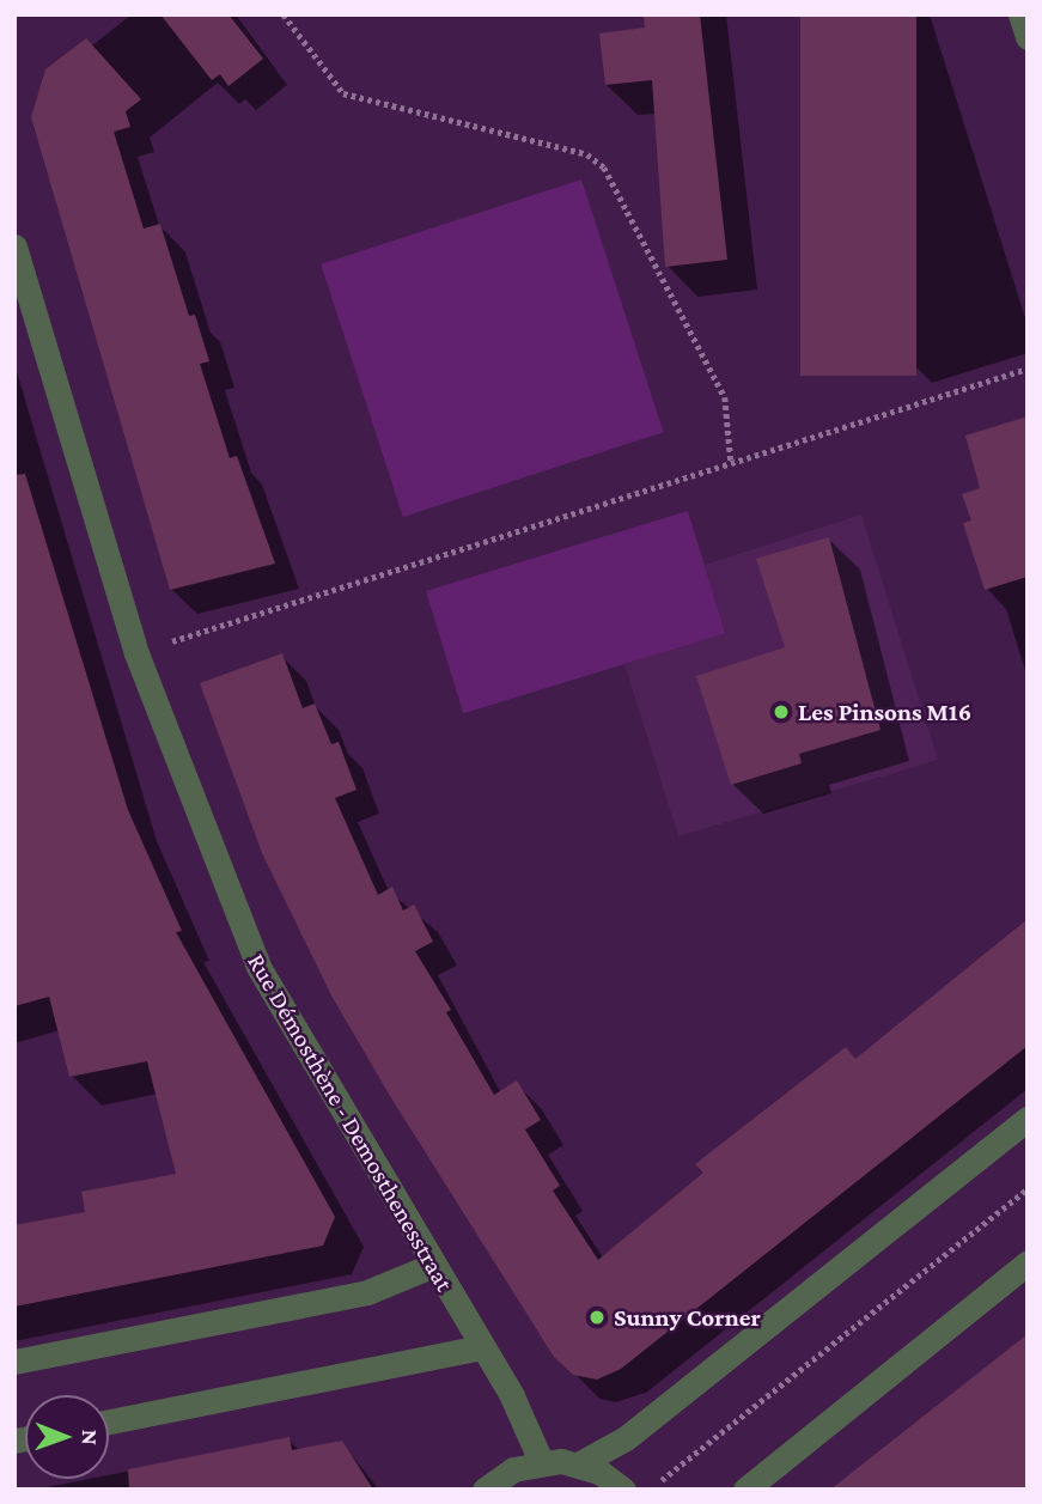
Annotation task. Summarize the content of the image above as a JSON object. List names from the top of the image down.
{
  "streets": {
    "street": ["Rue Démosthène - Demosthenesstraat"]
  },
  "places": ["Les Pinsons M16", "Sunny Corner"],
  "north": "right"
}
